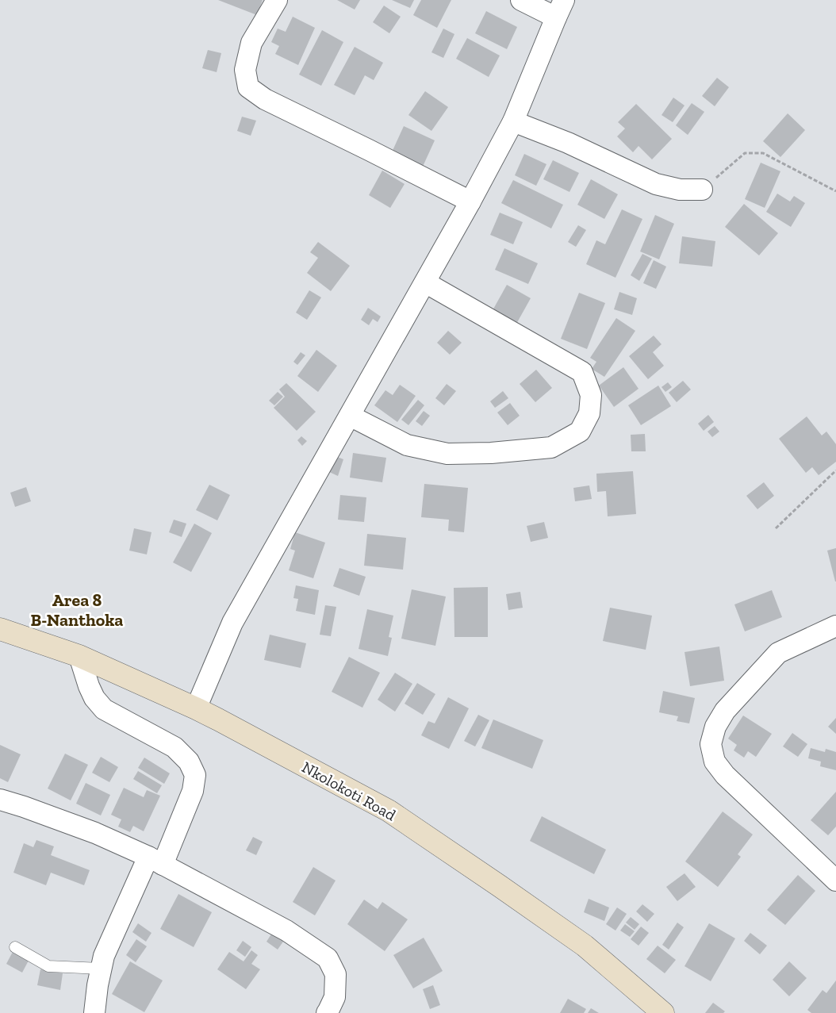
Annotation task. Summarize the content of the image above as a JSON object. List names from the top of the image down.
{
  "streets": {
    "main road": ["Nkolokoti Road"]
  },
  "districts": ["Area 8 B-Nanthoka"]
}
